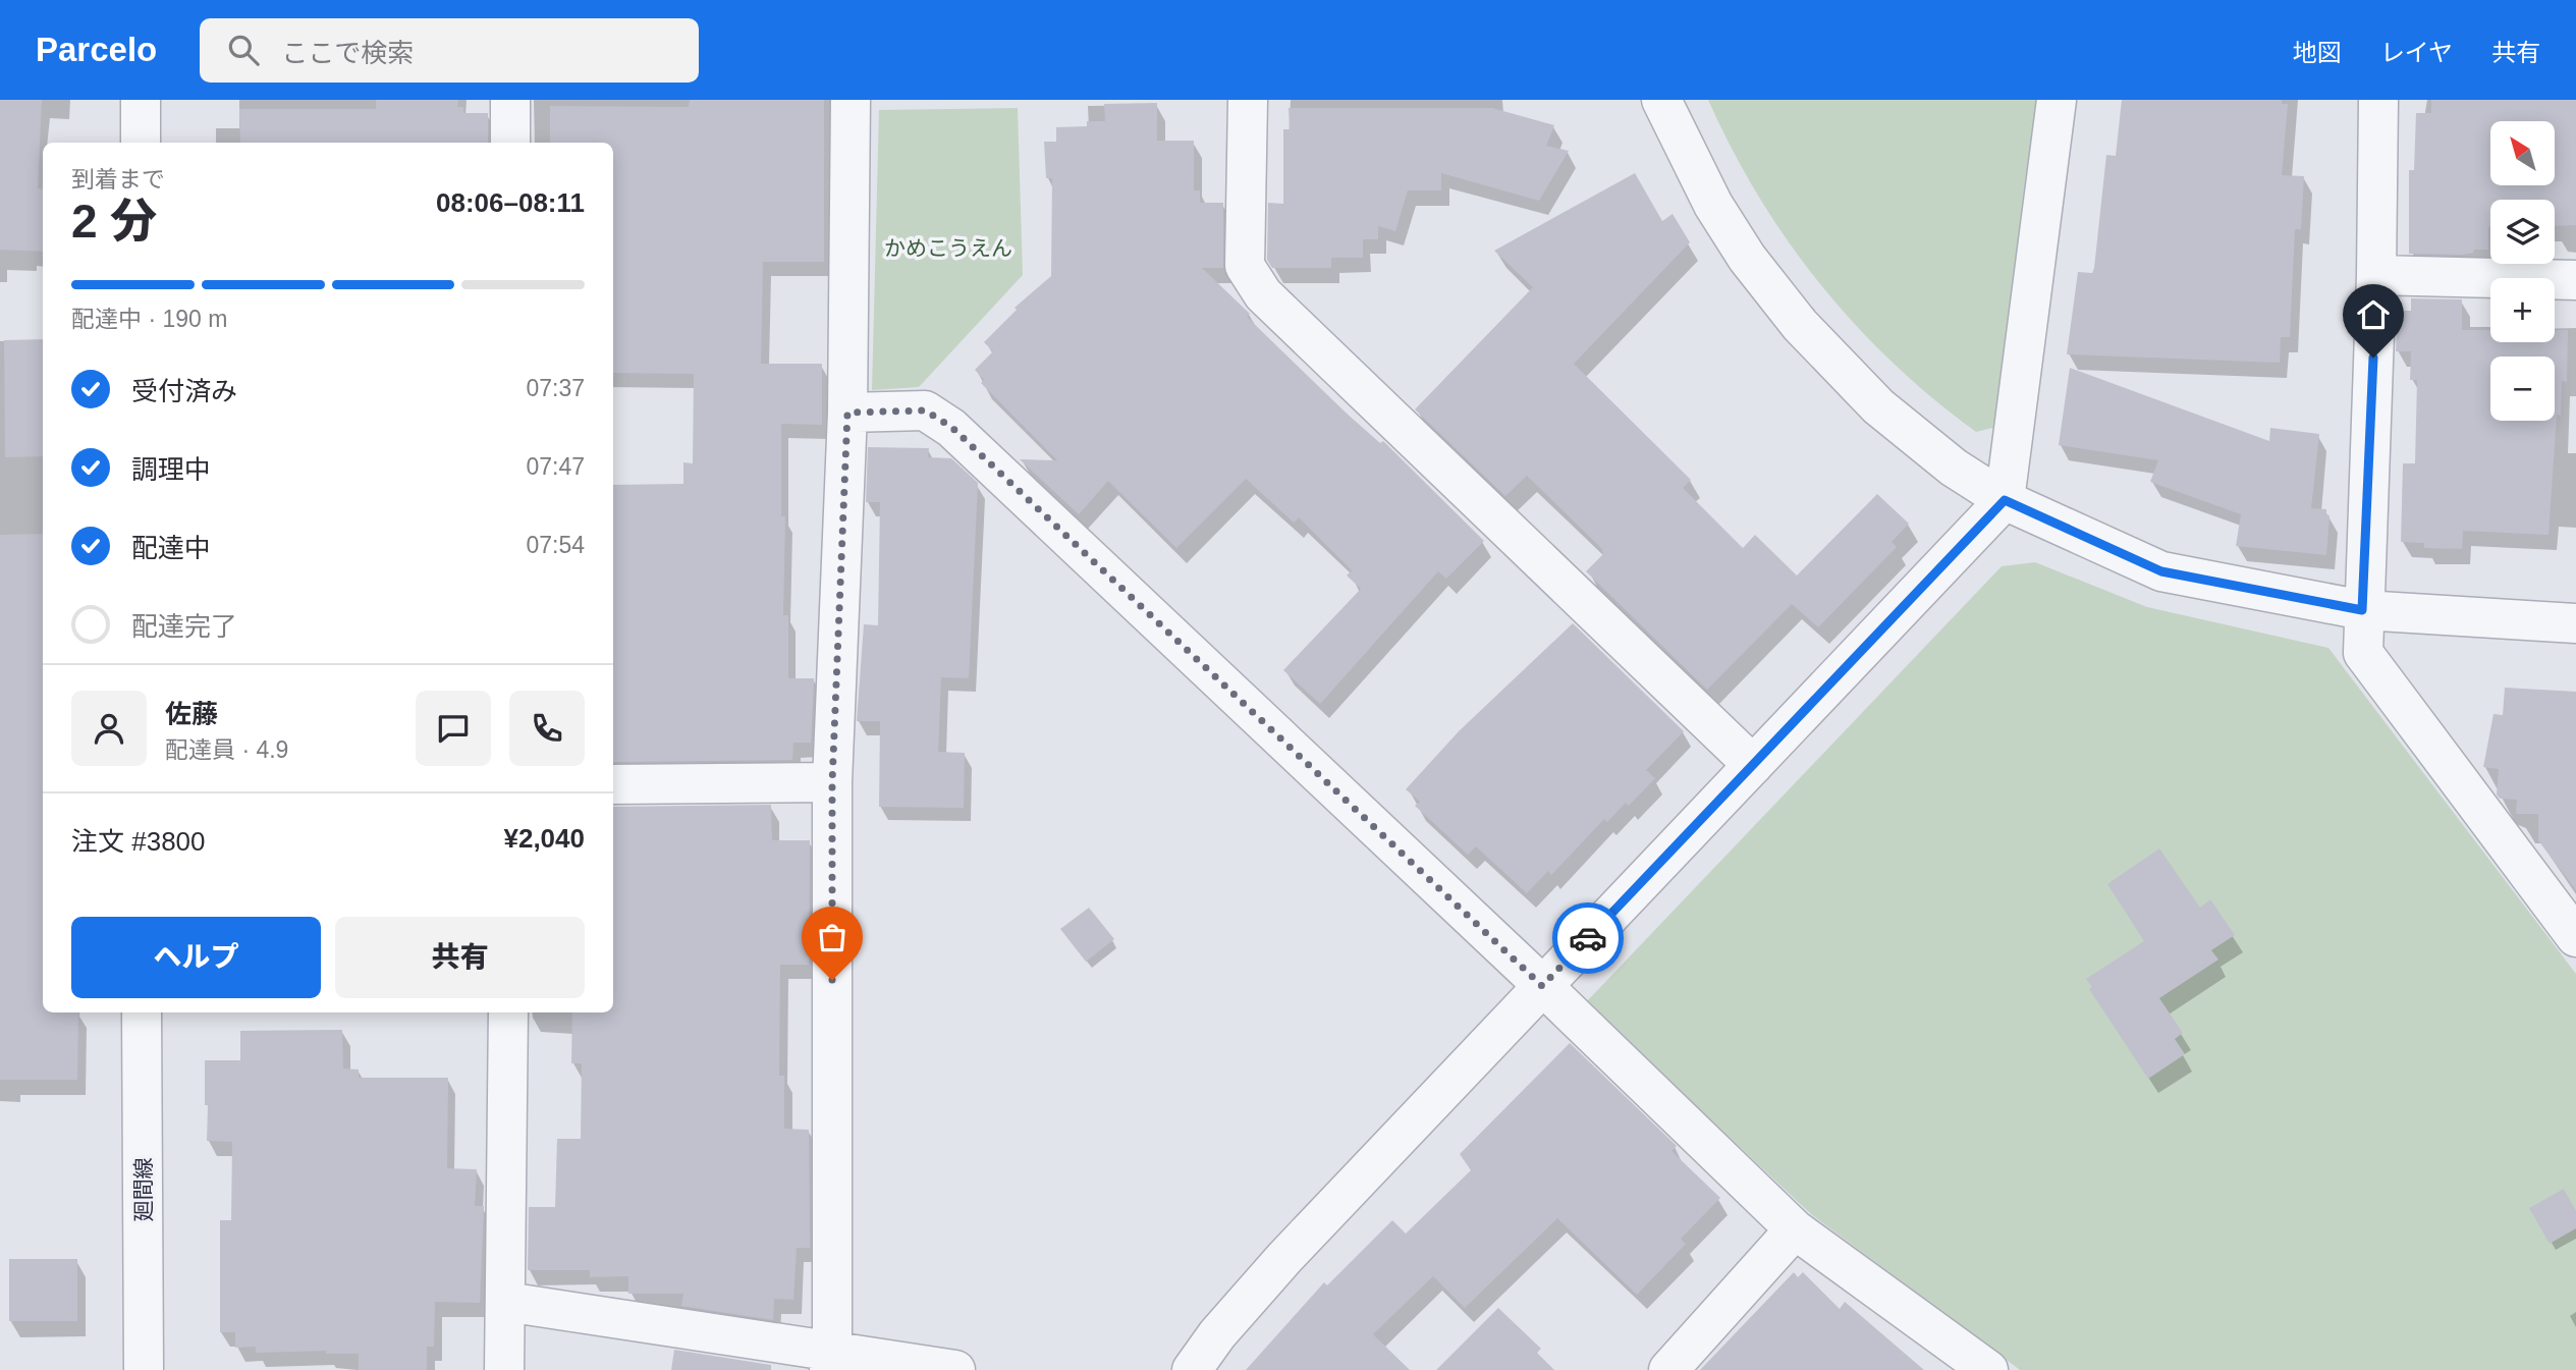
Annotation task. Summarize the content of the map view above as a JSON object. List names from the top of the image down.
{
  "streets": {
    "street": ["廻間線"]
  },
  "parks": ["かめこうえん"],
  "north": "top left",
  "page": {
    "header": "Parcelo",
    "search": "ここで検索",
    "nav": ["地図", "レイヤ", "共有"],
    "map_buttons": ["+", "−"],
    "heading": ["2 分", "到着まで", "08:06–08:11"],
    "panel": [
      "佐藤",
      "配達員 · 4.9",
      "注文 #3800",
      "¥2,040"
    ],
    "bar": "配達中 · 190 m",
    "list": [
      ["受付済み", "07:37"],
      ["調理中", "07:47"],
      ["配達中", "07:54"],
      "配達完了"
    ],
    "buttons": ["ヘルプ", "共有"]
  }
}
